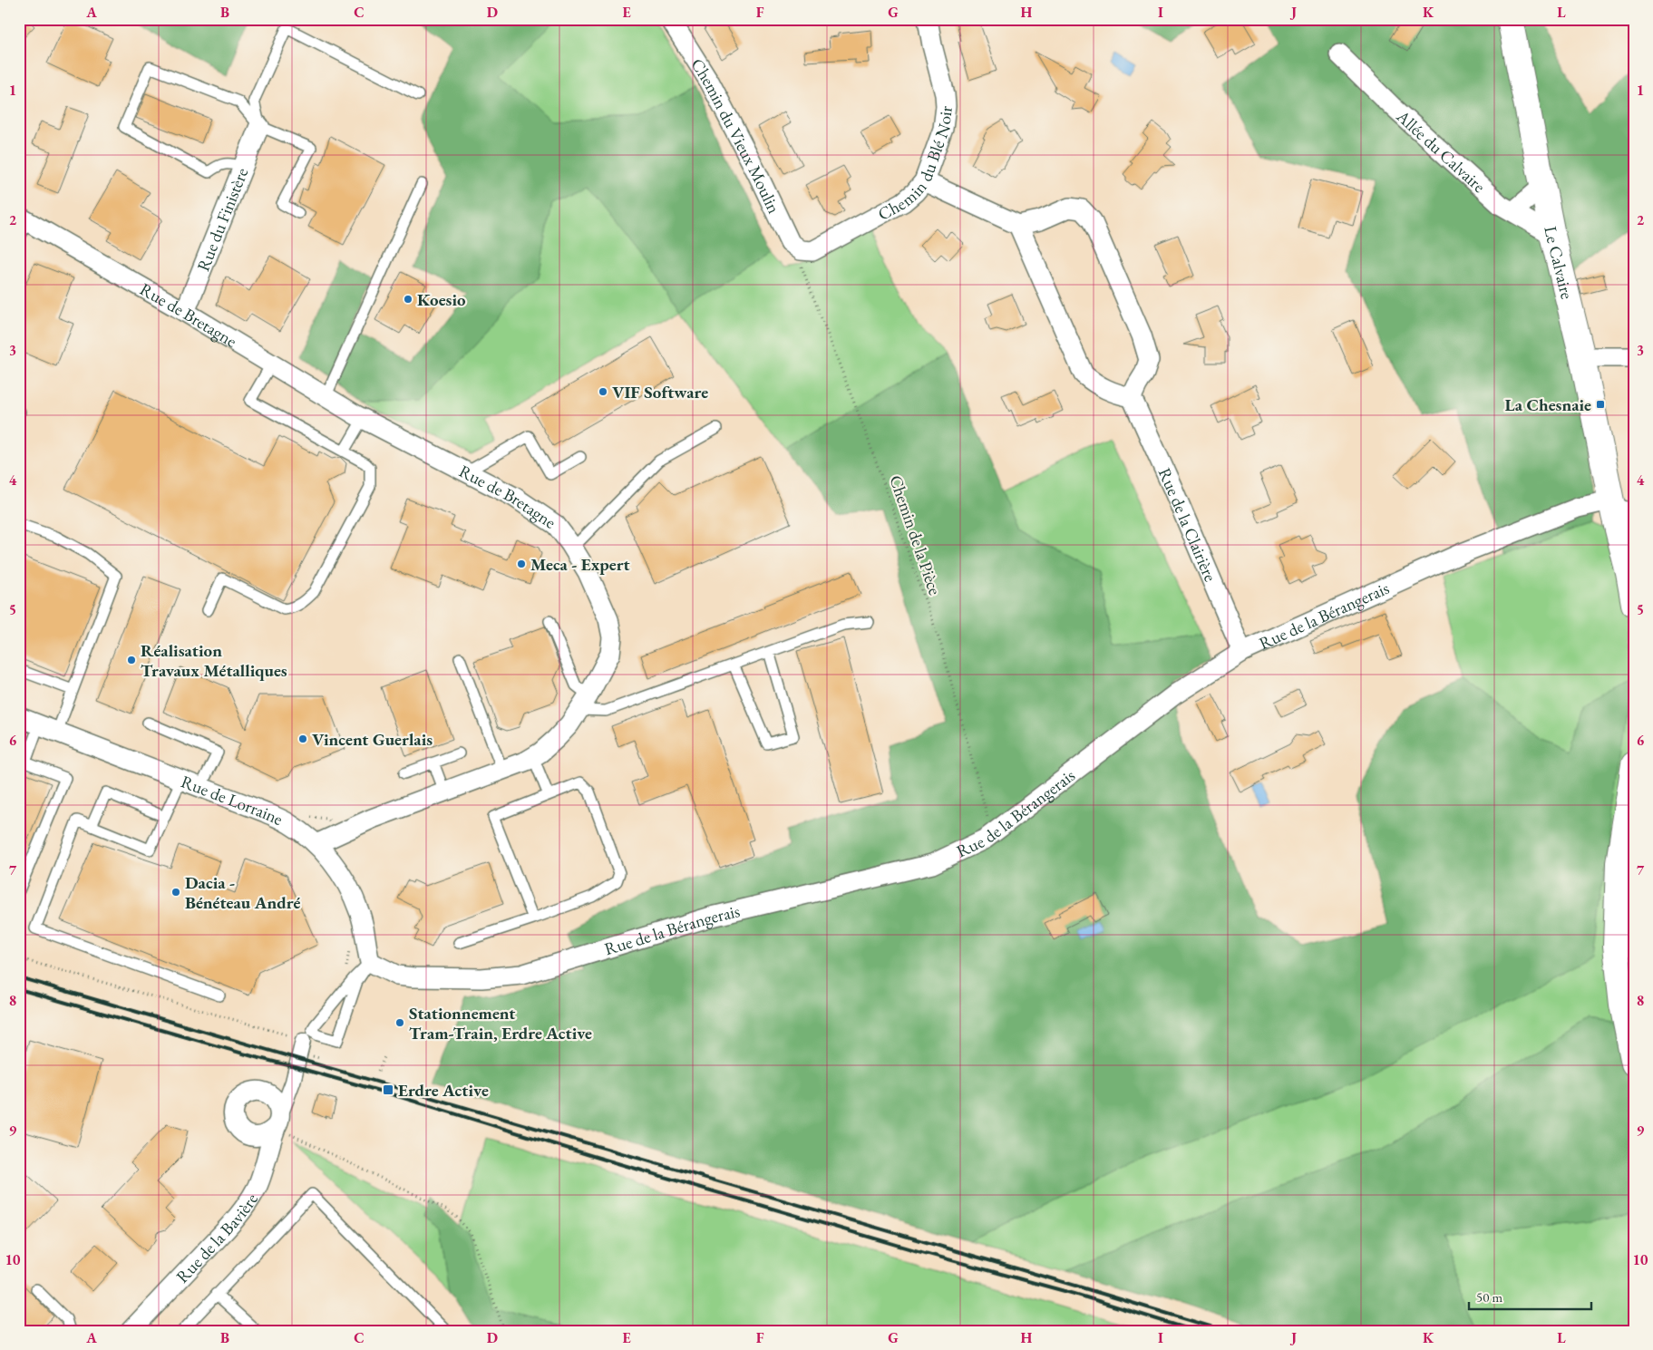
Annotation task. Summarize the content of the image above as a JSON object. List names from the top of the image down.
{
  "streets": {
    "street": [
      "Chemin du Vieux Moulin",
      "Allée du Calvaire",
      "Chemin du Blé Noir",
      "Rue du Finistère",
      "Le Calvaire",
      "Rue de Bretagne",
      "Rue de la Clairière",
      "Rue de la Bérangerais",
      "Rue de Lorraine",
      "Rue de la Bavière"
    ],
    "path": ["Chemin de la Pièce"]
  },
  "crossings": [
    ["Chemin du Vieux Moulin", "Chemin du Blé Noir"],
    ["Chemin du Vieux Moulin", "Chemin de la Pièce"],
    ["Allée du Calvaire", "Le Calvaire"],
    ["Chemin du Blé Noir", "Chemin de la Pièce"],
    ["Rue du Finistère", "Rue de Bretagne"],
    ["Le Calvaire", "Rue de la Bérangerais"],
    ["Rue de Bretagne", "Rue de Lorraine"],
    ["Rue de la Clairière", "Rue de la Bérangerais"],
    ["Chemin de la Pièce", "Rue de la Bérangerais"],
    ["Rue de la Bérangerais", "Rue de Lorraine"]
  ],
  "places": {
    "other": [
      "Koesio",
      "VIF Software",
      "Meca - Expert",
      "Réalisation Travaux Métalliques",
      "Vincent Guerlais",
      "Dacia - Bénéteau André",
      "Stationnement Tram-Train, Erdre Active"
    ],
    "transit": ["La Chesnaie", "Erdre Active"]
  },
  "scale_bar": "50 m",
  "grid": {
    "columns": [
      "A",
      "B",
      "C",
      "D",
      "E",
      "F",
      "G",
      "H",
      "I",
      "J",
      "K",
      "L"
    ],
    "rows": [
      "1",
      "2",
      "3",
      "4",
      "5",
      "6",
      "7",
      "8",
      "9",
      "10"
    ]
  }
}
